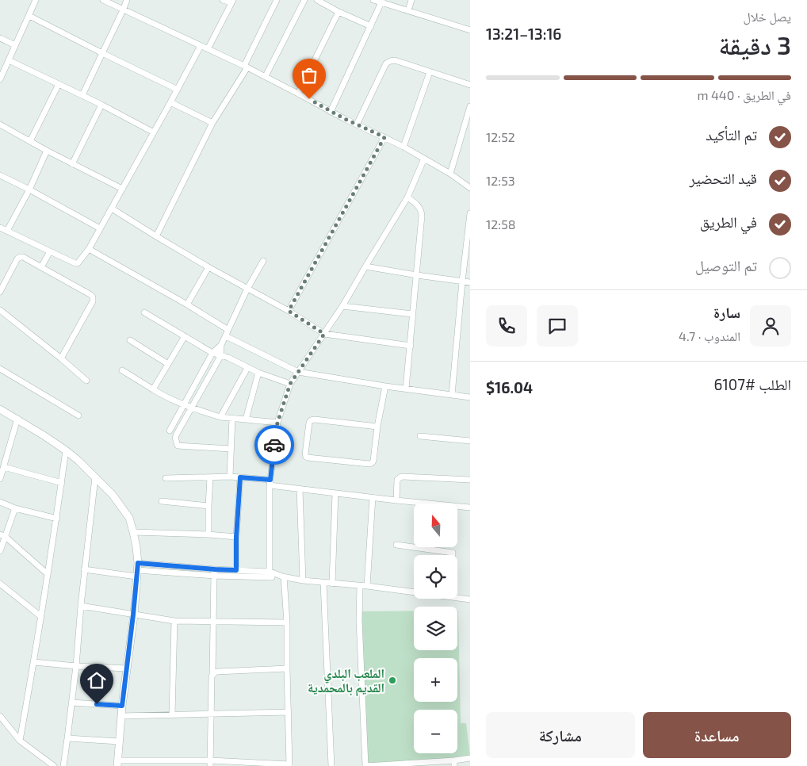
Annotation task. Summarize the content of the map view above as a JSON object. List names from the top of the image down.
{
  "places": ["الملعب البلدي القديم بالمحمدية"],
  "north": "top",
  "page": {
    "heading": ["3 دقيقة", "يصل خلال", "13:16–13:21"],
    "panel": [
      "سارة",
      "المندوب · 4.7",
      "الطلب #6107",
      "$16.04"
    ],
    "bar": "في الطريق · 440 m",
    "list": [
      ["تم التأكيد", "12:52"],
      ["قيد التحضير", "12:53"],
      ["في الطريق", "12:58"],
      "تم التوصيل"
    ],
    "map_buttons": ["+", "−"],
    "buttons": ["مساعدة", "مشاركة"]
  }
}
